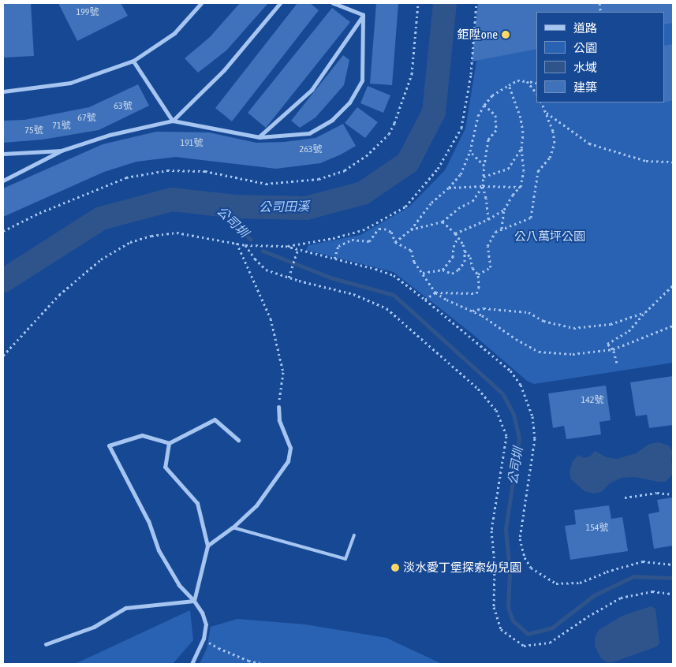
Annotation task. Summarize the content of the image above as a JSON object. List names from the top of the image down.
{
  "water": ["公司田溪", "公司圳"],
  "parks": ["公八萬坪公園"],
  "places": ["鉅陞one", "淡水愛丁堡探索幼兒園"],
  "house_numbers": [
    "199號",
    "63號",
    "67號",
    "71號",
    "75號",
    "191號",
    "263號",
    "142號",
    "154號"
  ],
  "legend": [
    "道路",
    "公園",
    "水域",
    "建築"
  ]
}
